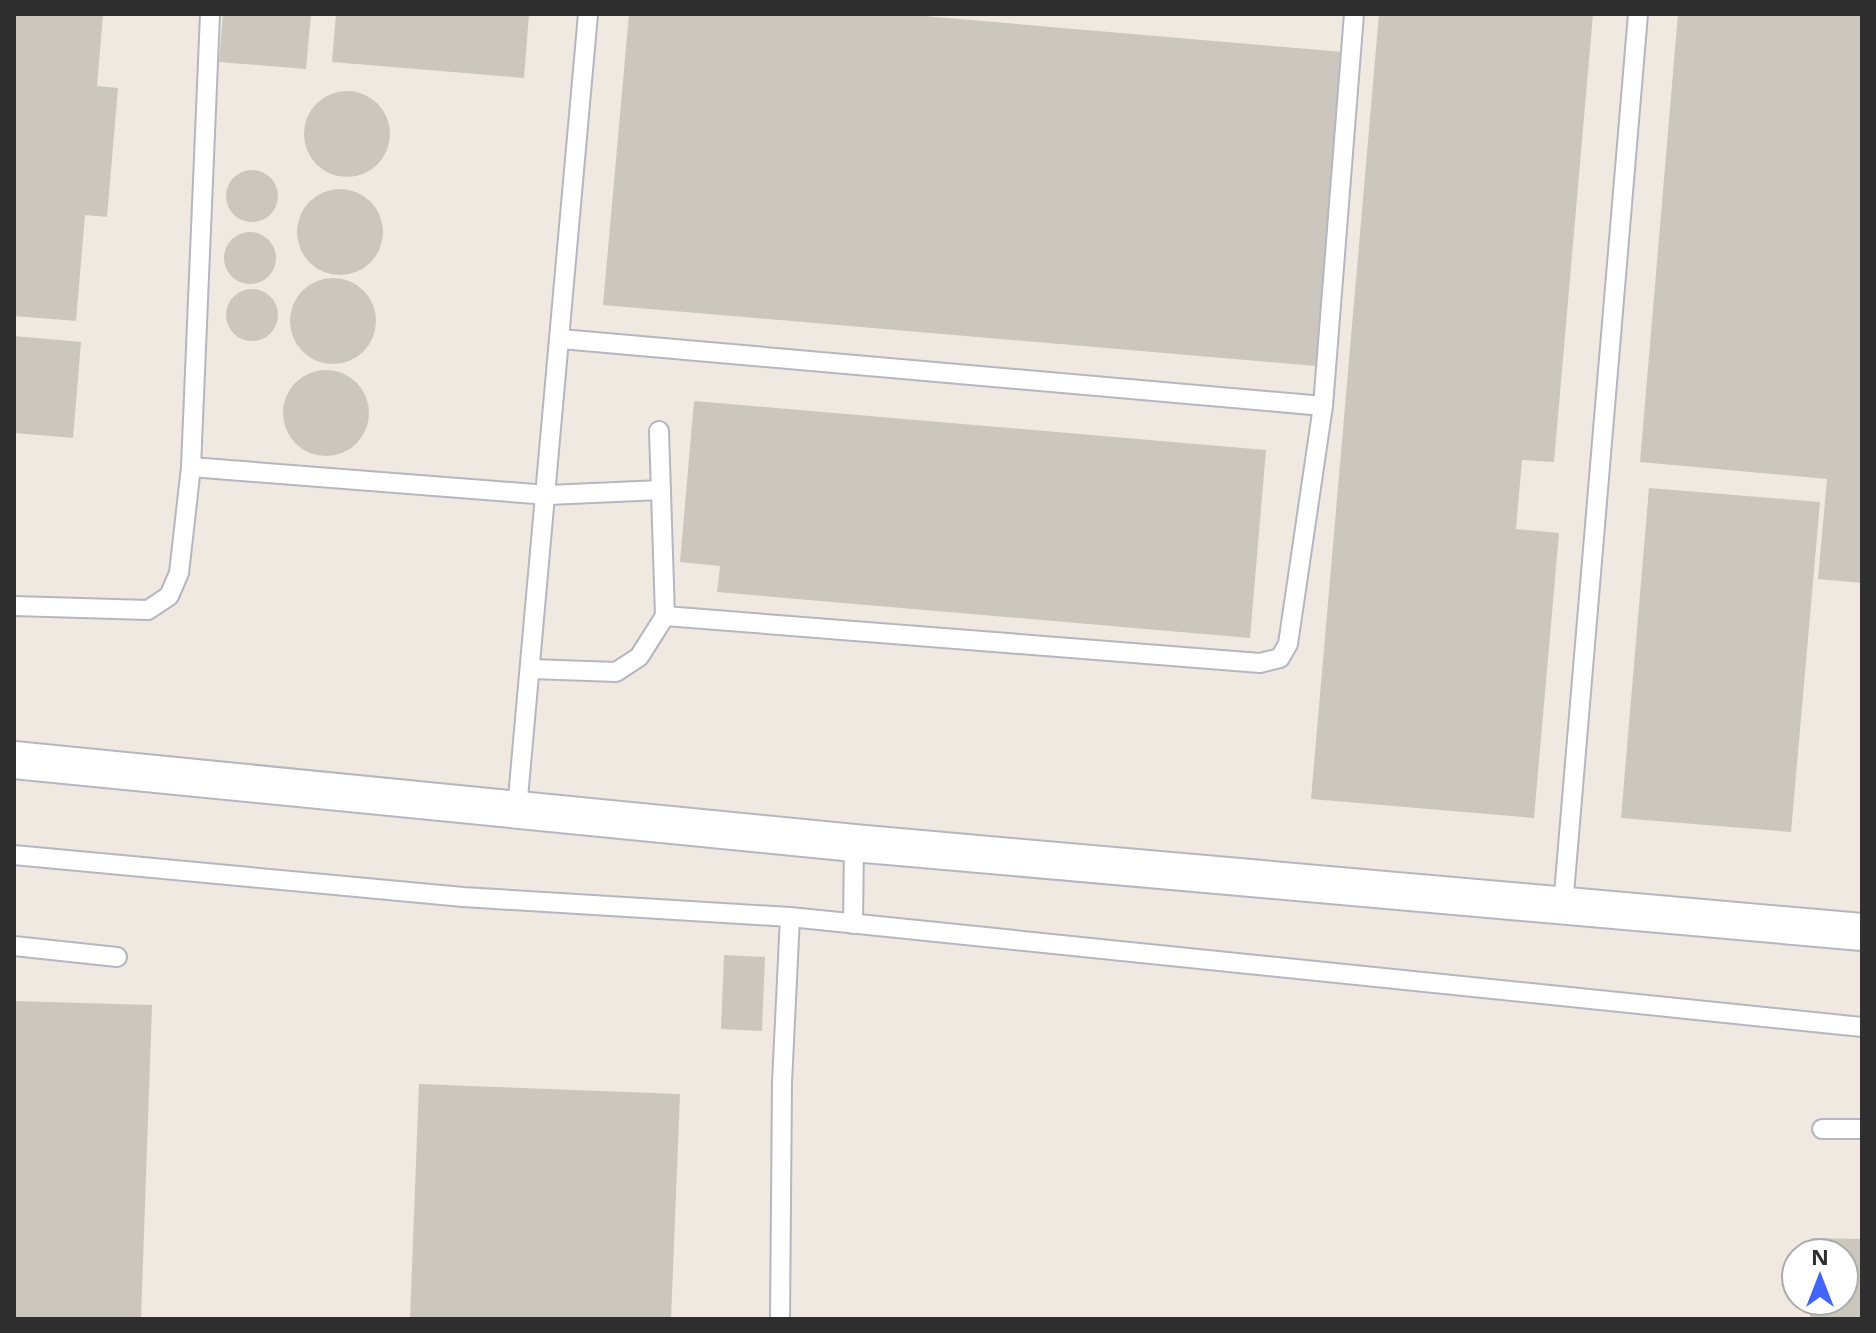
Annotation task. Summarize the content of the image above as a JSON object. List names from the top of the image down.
{
  "north": "top"
}
